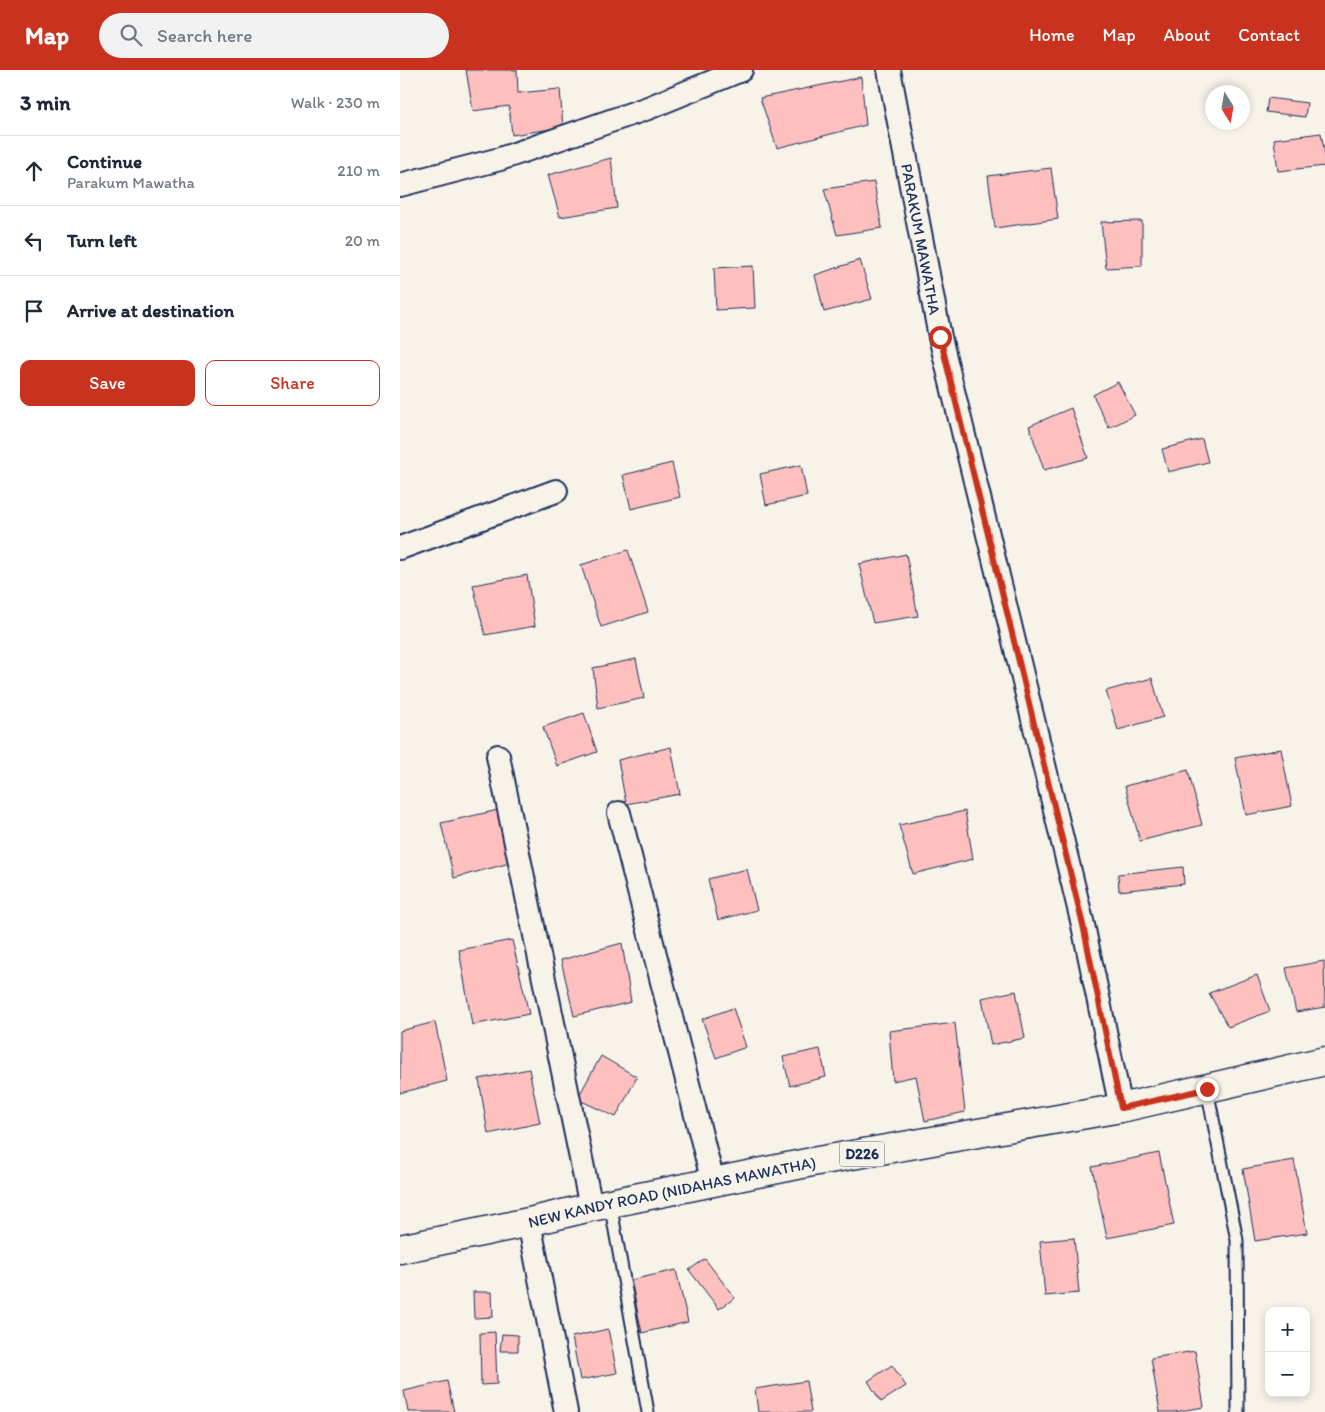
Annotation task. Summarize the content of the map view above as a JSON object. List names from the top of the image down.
{
  "streets": {
    "main road": ["D226", "NEW KANDY ROAD (NIDAHAS MAWATHA)"],
    "street": ["PARAKUM MAWATHA"]
  },
  "crossings": [
    ["PARAKUM MAWATHA", "NEW KANDY ROAD (NIDAHAS MAWATHA)"]
  ],
  "north": "bottom",
  "page": {
    "header": "Map",
    "search": "Search here",
    "nav": [
      "Home",
      "Map",
      "About",
      "Contact"
    ],
    "heading": ["3 min", "Walk · 230 m"],
    "list": [
      ["Continue", "Parakum Mawatha", "210 m"],
      ["Turn left", "20 m"],
      "Arrive at destination"
    ],
    "buttons": ["Save", "Share"],
    "map_buttons": ["+", "−"]
  }
}
